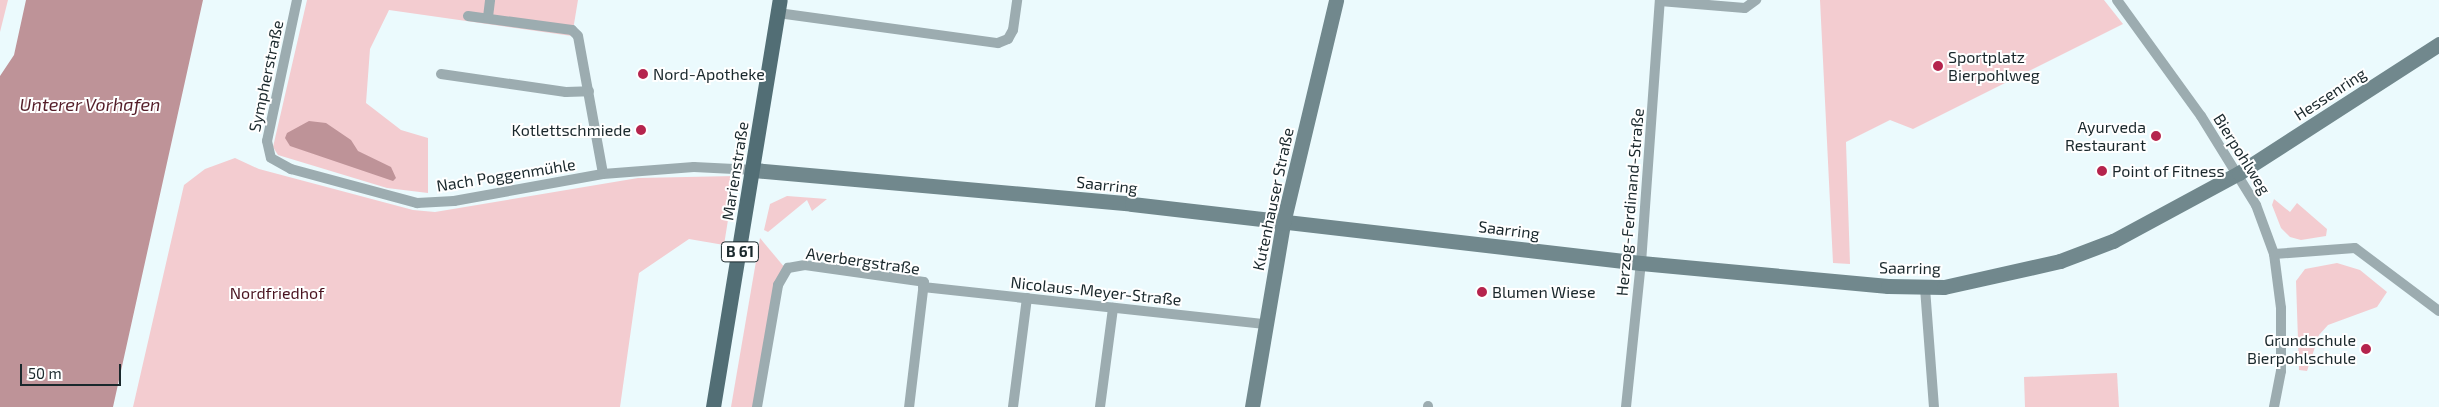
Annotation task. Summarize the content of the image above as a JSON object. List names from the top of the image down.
{
  "streets": {
    "main road": ["Marienstraße", "B 61"],
    "street": [
      "Sympherstraße",
      "Hessenring",
      "Bierpohlweg",
      "Nach Poggenmühle",
      "Saarring",
      "Kutenhauser Straße",
      "Herzog-Ferdinand-Straße",
      "Averbergstraße",
      "Nicolaus-Meyer-Straße"
    ]
  },
  "crossings": [
    ["Sympherstraße", "Nach Poggenmühle"],
    ["Hessenring", "Bierpohlweg"],
    ["Hessenring", "Saarring"],
    ["Bierpohlweg", "Saarring"],
    ["Marienstraße", "Nach Poggenmühle"],
    ["Marienstraße", "Saarring"],
    ["Nach Poggenmühle", "Saarring"],
    ["Saarring", "Kutenhauser Straße"],
    ["Saarring", "Herzog-Ferdinand-Straße"],
    ["Kutenhauser Straße", "Nicolaus-Meyer-Straße"],
    ["Averbergstraße", "Nicolaus-Meyer-Straße"]
  ],
  "water": ["Unterer Vorhafen"],
  "parks": ["Nordfriedhof"],
  "places": [
    "Sportplatz Bierpohlweg",
    "Nord-Apotheke",
    "Kotlettschmiede",
    "Ayurveda Restaurant",
    "Point of Fitness",
    "Blumen Wiese",
    "Grundschule Bierpohlschule"
  ],
  "scale_bar": "50 m"
}
